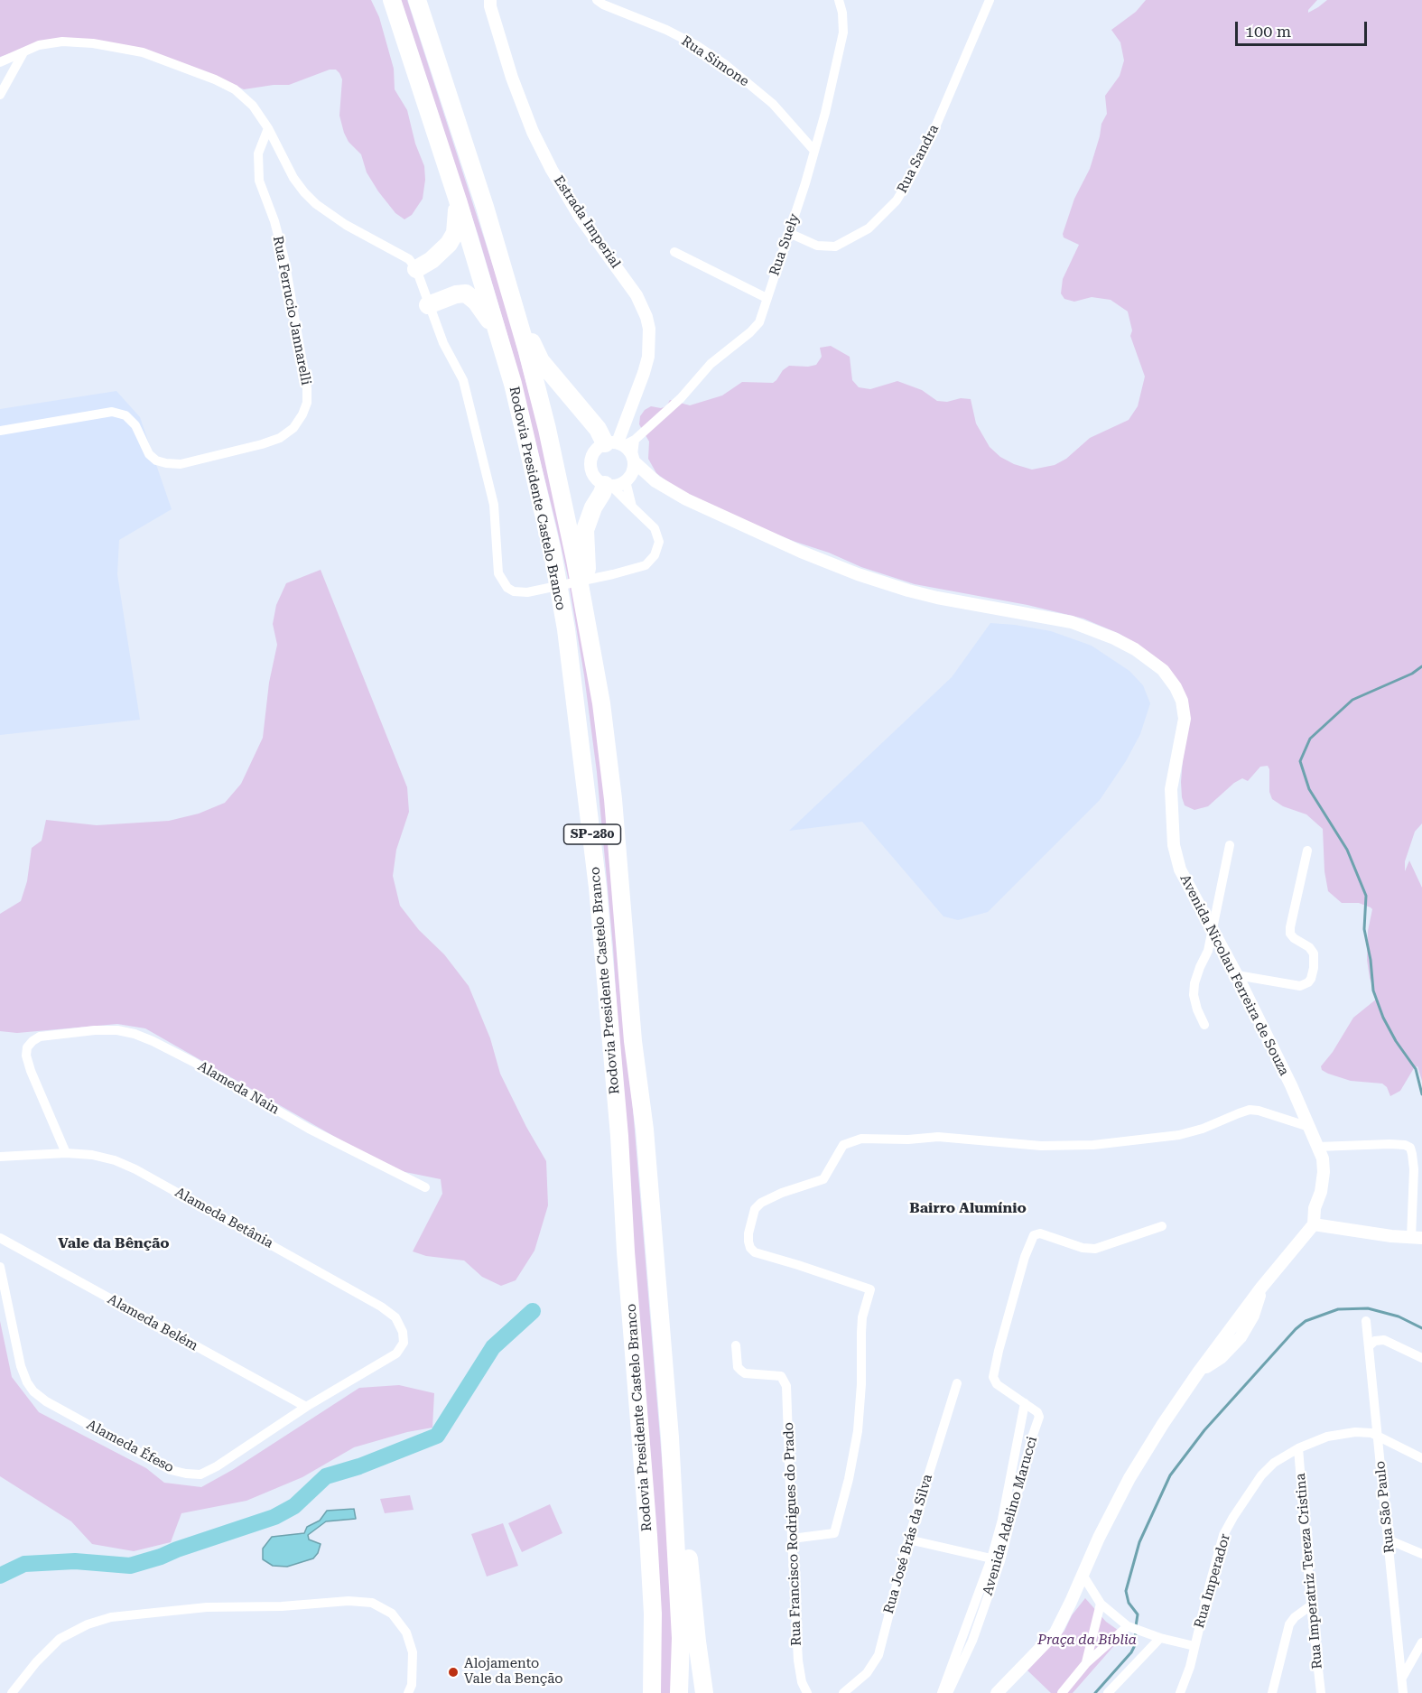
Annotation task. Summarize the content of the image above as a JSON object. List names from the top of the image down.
{
  "streets": {
    "highway": ["Rodovia Presidente Castelo Branco", "SP-280"],
    "street": [
      "Rua Simone",
      "Rua Sandra",
      "Estrada Imperial",
      "Rua Suely",
      "Rua Ferrucio Jannarelli",
      "Avenida Nicolau Ferreira de Souza",
      "Alameda Nain",
      "Alameda Betânia",
      "Alameda Belém",
      "Alameda Éfeso",
      "Rua São Paulo",
      "Avenida Adelino Marucci",
      "Rua Francisco Rodrigues do Prado",
      "Rua José Brás da Silva",
      "Rua Imperatriz Tereza Cristina",
      "Rua Imperador"
    ]
  },
  "crossings": [
    ["Rua Simone", "Rua Suely"],
    ["Rua Sandra", "Rua Suely"],
    ["Estrada Imperial", "Rua Suely"],
    ["Estrada Imperial", "Avenida Nicolau Ferreira de Souza"],
    ["Rua Suely", "Avenida Nicolau Ferreira de Souza"],
    ["Alameda Nain", "Alameda Betânia"],
    ["Alameda Betânia", "Alameda Éfeso"],
    ["Alameda Belém", "Alameda Éfeso"],
    ["Rua São Paulo", "Rua Imperador"],
    ["Rua Imperatriz Tereza Cristina", "Rua Imperador"]
  ],
  "districts": ["Bairro Alumínio", "Vale da Bênção"],
  "parks": ["Praça da Bíblia"],
  "places": ["Alojamento Vale da Benção"],
  "scale_bar": "100 m"
}
